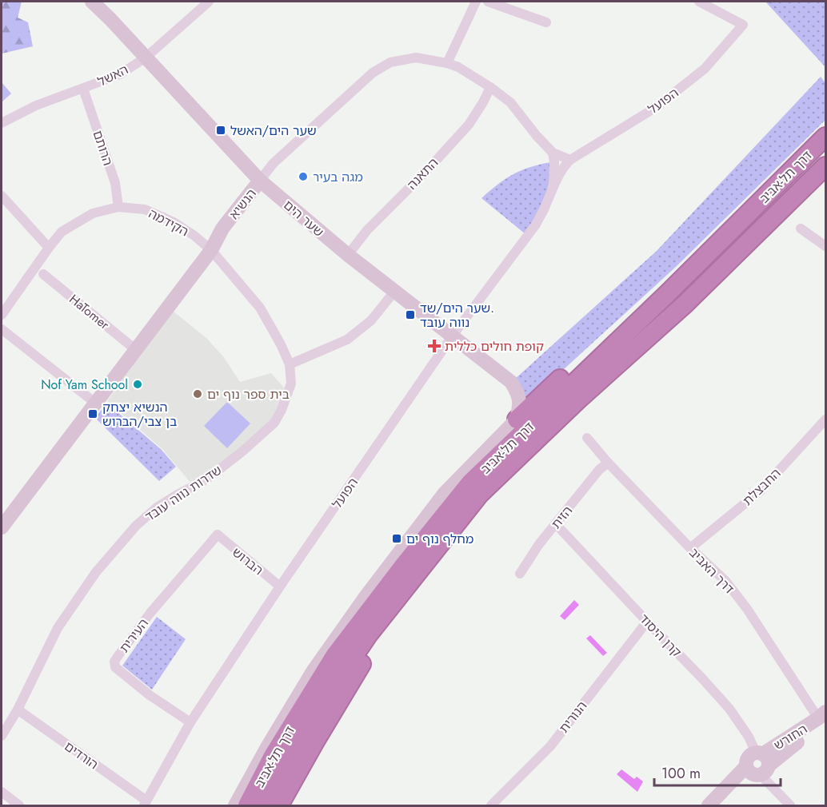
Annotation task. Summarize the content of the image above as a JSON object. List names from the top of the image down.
{
  "streets": {
    "highway": ["דרך תל-אביב"],
    "street": [
      "האשל",
      "הפועל",
      "הרותם",
      "התאנה",
      "הנשיא",
      "שער הים",
      "הקידמה",
      "HaTomer",
      "החבצלת",
      "שדרות נווה עובד",
      "הזית",
      "הברוש",
      "דרך האביב",
      "העירית",
      "קרן היסוד",
      "הנורית",
      "החורש",
      "הורדים"
    ]
  },
  "crossings": [
    ["האשל", "הרותם"],
    ["האשל", "שער הים"],
    ["הפועל", "הנשיא"],
    ["הפועל", "שער הים"],
    ["הפועל", "הברוש"],
    ["הפועל", "העירית"],
    ["הפועל", "הורדים"],
    ["הרותם", "הקידמה"],
    ["התאנה", "הנשיא"],
    ["התאנה", "שער הים"],
    ["הנשיא", "שער הים"],
    ["הנשיא", "הקידמה"],
    ["הנשיא", "HaTomer"],
    ["הקידמה", "שדרות נווה עובד"],
    ["החבצלת", "דרך האביב"],
    ["שדרות נווה עובד", "הורדים"],
    ["הזית", "דרך האביב"],
    ["הזית", "קרן היסוד"],
    ["הברוש", "העירית"],
    ["דרך האביב", "החורש"],
    ["קרן היסוד", "הנורית"],
    ["קרן היסוד", "החורש"]
  ],
  "places": {
    "transit": [
      "שער הים/האשל",
      "שער הים/שד. נווה עובד",
      "הנשיא יצחק בן צבי/הברוש",
      "מחלף נוף ים"
    ],
    "other": ["מגה בעיר", "Nof Yam School", "בית ספר נוף ים"],
    "health": ["קופת חולים כללית"]
  },
  "scale_bar": "100 m"
}
